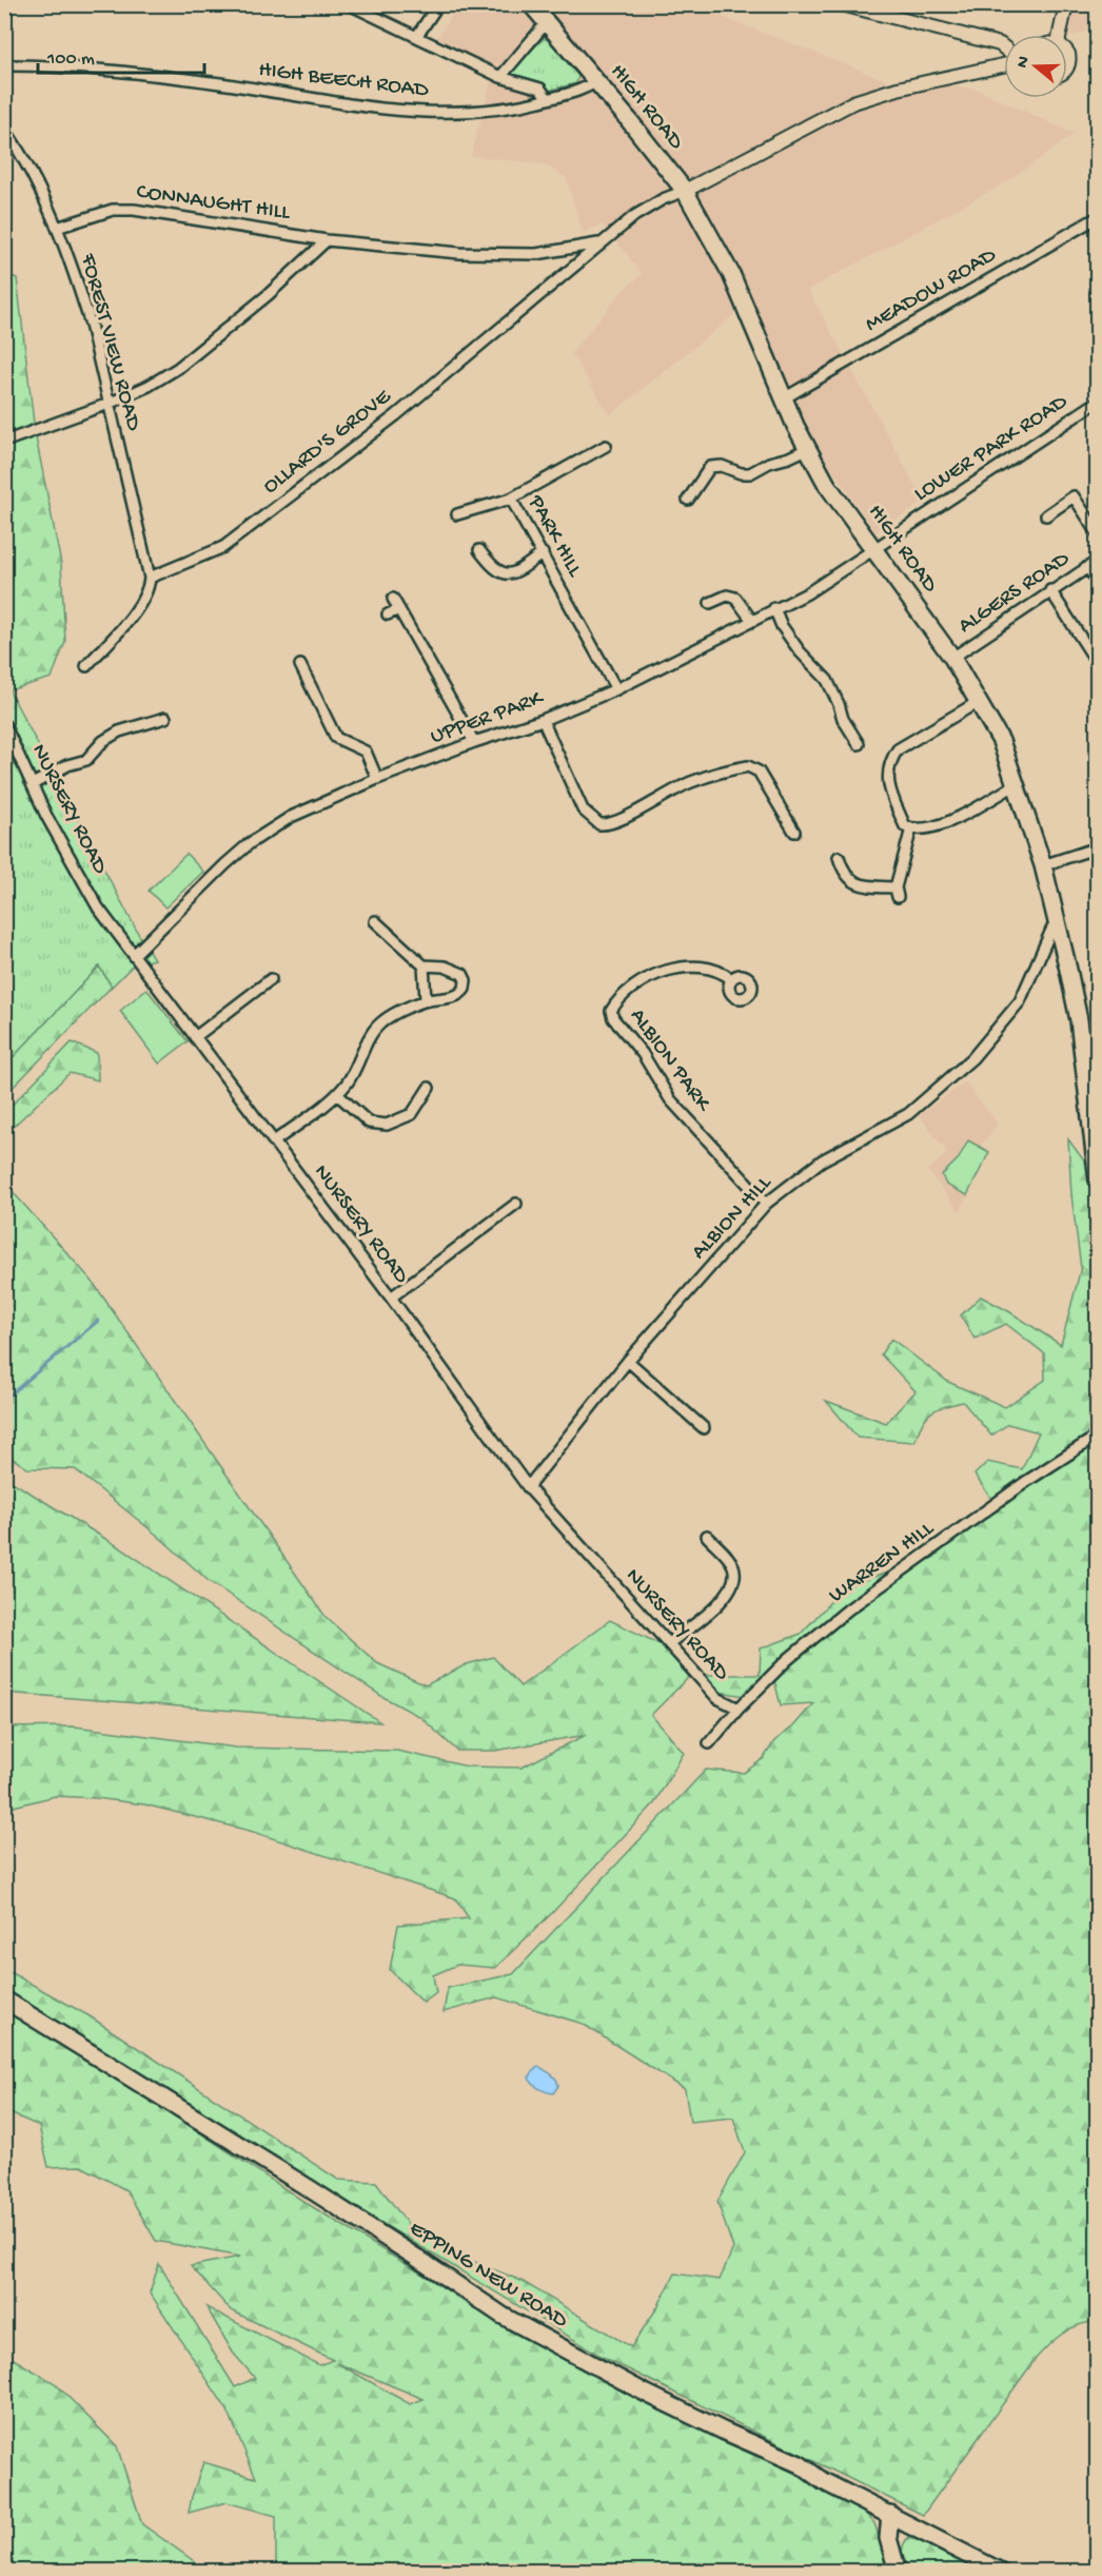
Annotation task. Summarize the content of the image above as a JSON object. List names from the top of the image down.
{
  "streets": {
    "main road": ["HIGH ROAD", "EPPING NEW ROAD"],
    "street": [
      "HIGH BEECH ROAD",
      "CONNAUGHT HILL",
      "MEADOW ROAD",
      "FOREST VIEW ROAD",
      "OLLARD'S GROVE",
      "LOWER PARK ROAD",
      "PARK HILL",
      "ALGERS ROAD",
      "UPPER PARK",
      "NURSERY ROAD",
      "ALBION PARK",
      "ALBION HILL",
      "WARREN HILL"
    ]
  },
  "crossings": [
    ["HIGH BEECH ROAD", "HIGH ROAD"],
    ["HIGH ROAD", "MEADOW ROAD"],
    ["HIGH ROAD", "OLLARD'S GROVE"],
    ["HIGH ROAD", "LOWER PARK ROAD"],
    ["HIGH ROAD", "ALGERS ROAD"],
    ["HIGH ROAD", "UPPER PARK"],
    ["HIGH ROAD", "ALBION HILL"],
    ["CONNAUGHT HILL", "FOREST VIEW ROAD"],
    ["CONNAUGHT HILL", "OLLARD'S GROVE"],
    ["FOREST VIEW ROAD", "OLLARD'S GROVE"],
    ["LOWER PARK ROAD", "UPPER PARK"],
    ["PARK HILL", "UPPER PARK"],
    ["UPPER PARK", "NURSERY ROAD"],
    ["NURSERY ROAD", "ALBION HILL"],
    ["NURSERY ROAD", "WARREN HILL"],
    ["ALBION PARK", "ALBION HILL"]
  ],
  "scale_bar": "100 m",
  "north": "left"
}
